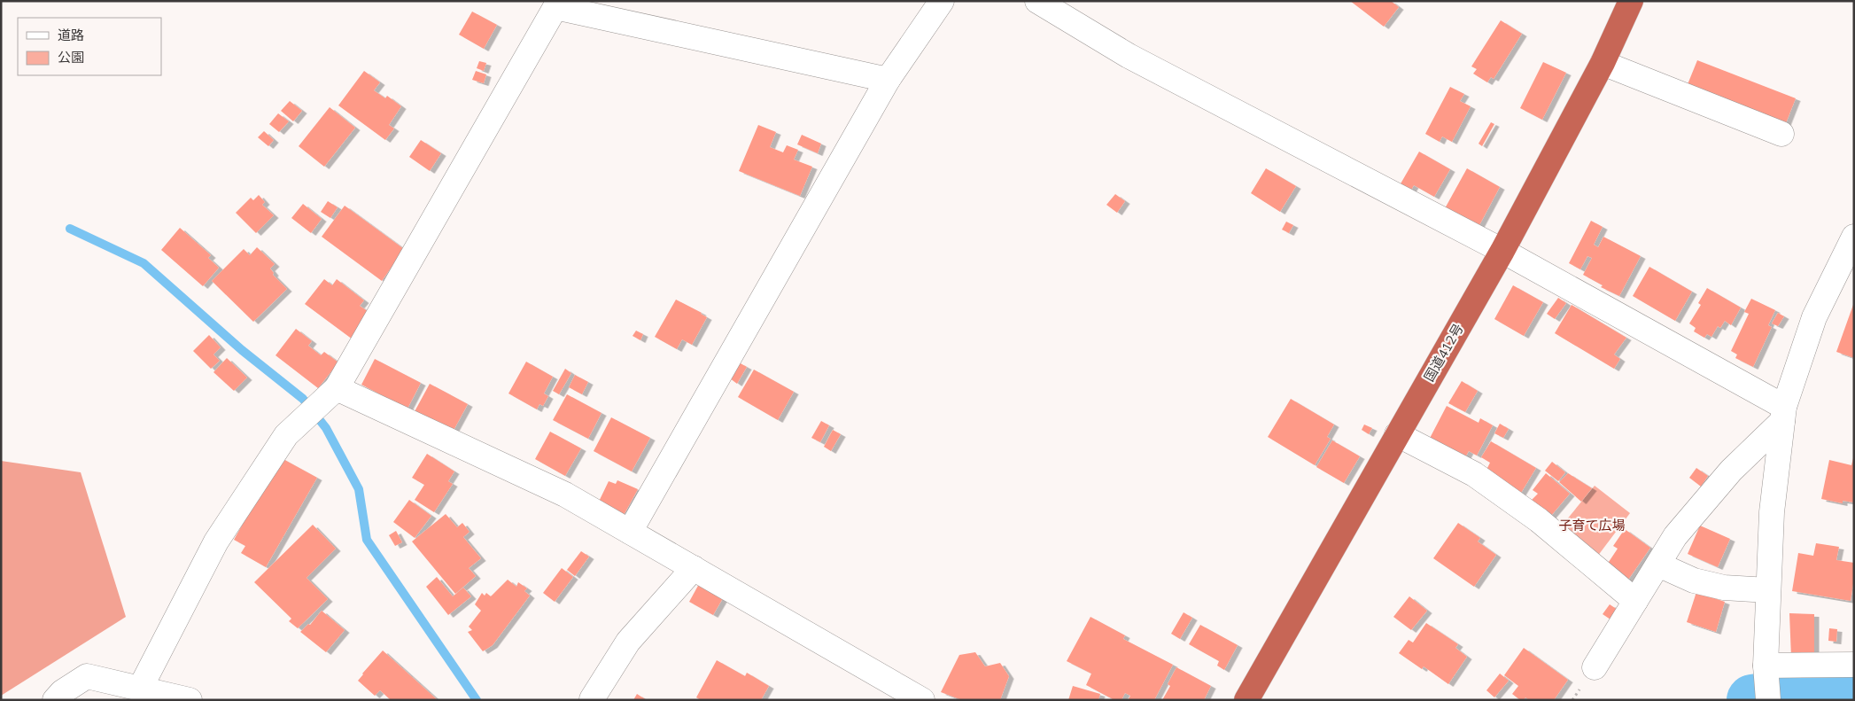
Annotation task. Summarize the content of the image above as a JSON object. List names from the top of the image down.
{
  "streets": {
    "highway": ["国道412号"]
  },
  "parks": ["子育て広場"],
  "legend": ["道路", "公園"]
}
